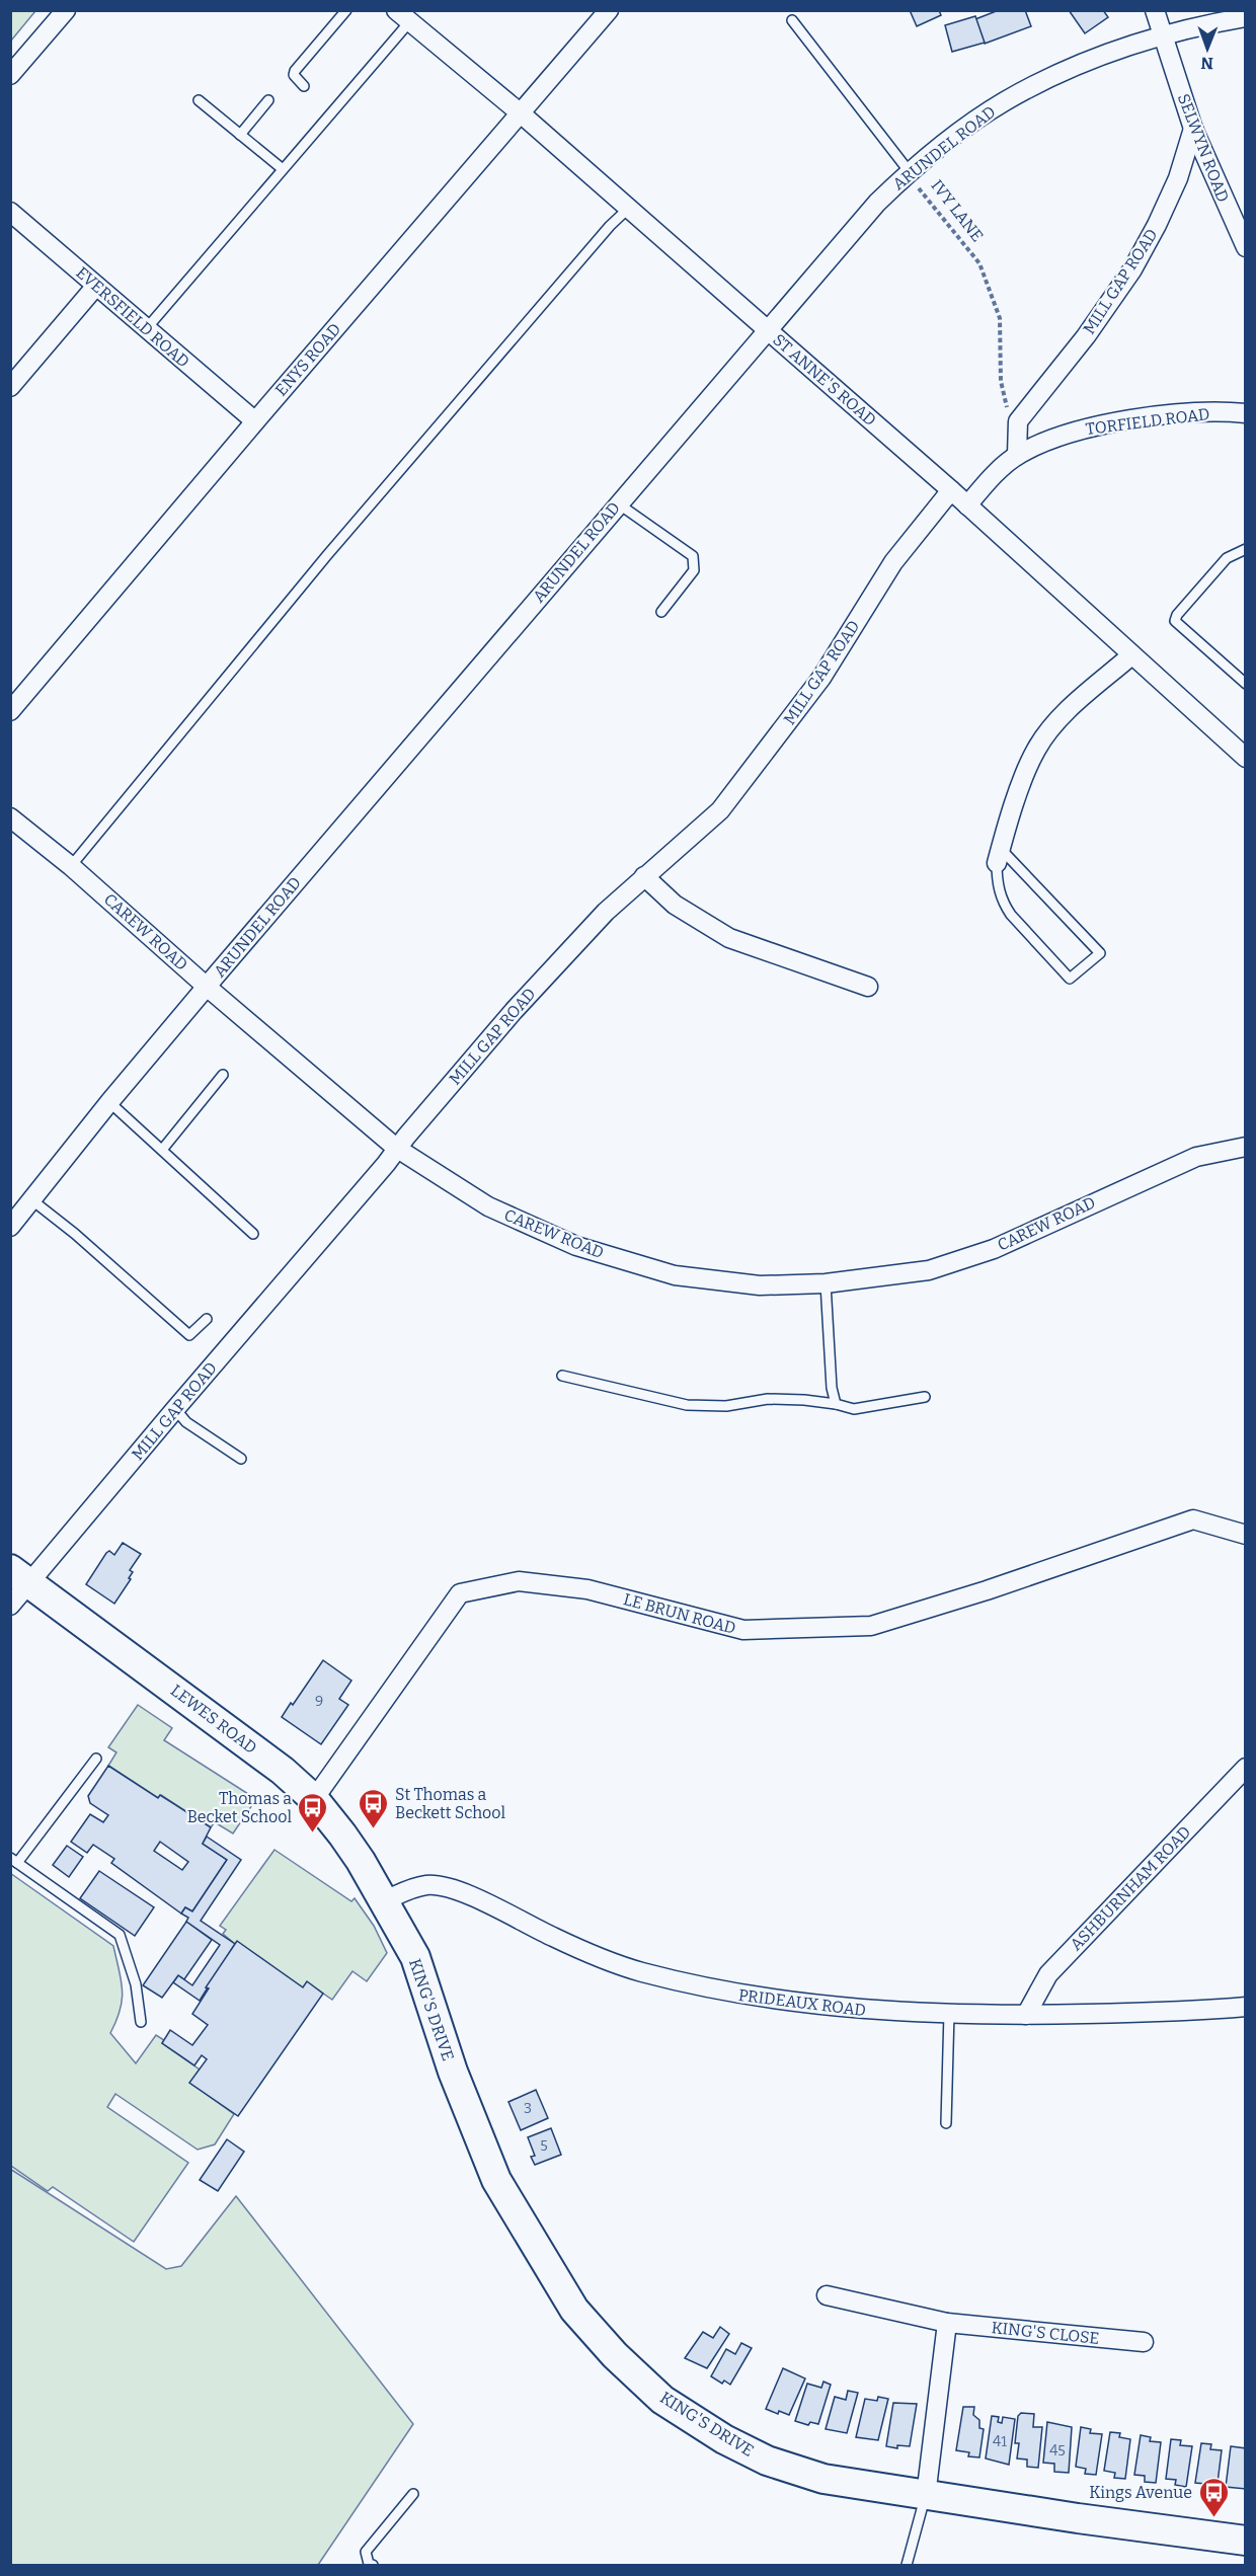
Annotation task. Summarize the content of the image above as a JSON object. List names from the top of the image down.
{
  "streets": {
    "main road": ["LEWES ROAD", "KING'S DRIVE"],
    "street": [
      "ARUNDEL ROAD",
      "SELWYN ROAD",
      "MILL GAP ROAD",
      "EVERSFIELD ROAD",
      "ENYS ROAD",
      "ST ANNE'S ROAD",
      "TORFIELD ROAD",
      "CAREW ROAD",
      "LE BRUN ROAD",
      "ASHBURNHAM ROAD",
      "PRIDEAUX ROAD",
      "KING'S CLOSE"
    ],
    "lane": ["IVY LANE"]
  },
  "crossings": [
    ["ARUNDEL ROAD", "SELWYN ROAD"],
    ["ARUNDEL ROAD", "IVY LANE"],
    ["ARUNDEL ROAD", "ST ANNE'S ROAD"],
    ["ARUNDEL ROAD", "CAREW ROAD"],
    ["SELWYN ROAD", "MILL GAP ROAD"],
    ["MILL GAP ROAD", "ST ANNE'S ROAD"],
    ["MILL GAP ROAD", "TORFIELD ROAD"],
    ["MILL GAP ROAD", "CAREW ROAD"],
    ["MILL GAP ROAD", "LEWES ROAD"],
    ["EVERSFIELD ROAD", "ENYS ROAD"],
    ["ENYS ROAD", "ST ANNE'S ROAD"],
    ["ST ANNE'S ROAD", "TORFIELD ROAD"],
    ["LE BRUN ROAD", "LEWES ROAD"],
    ["LEWES ROAD", "PRIDEAUX ROAD"],
    ["LEWES ROAD", "KING'S DRIVE"],
    ["ASHBURNHAM ROAD", "PRIDEAUX ROAD"],
    ["PRIDEAUX ROAD", "KING'S DRIVE"]
  ],
  "places": {
    "bus stop": ["St Thomas a Beckett School", "Thomas a Becket School", "Kings Avenue"]
  },
  "house_numbers": [
    "9",
    "3",
    "5",
    "41",
    "45"
  ],
  "north": "bottom"
}
